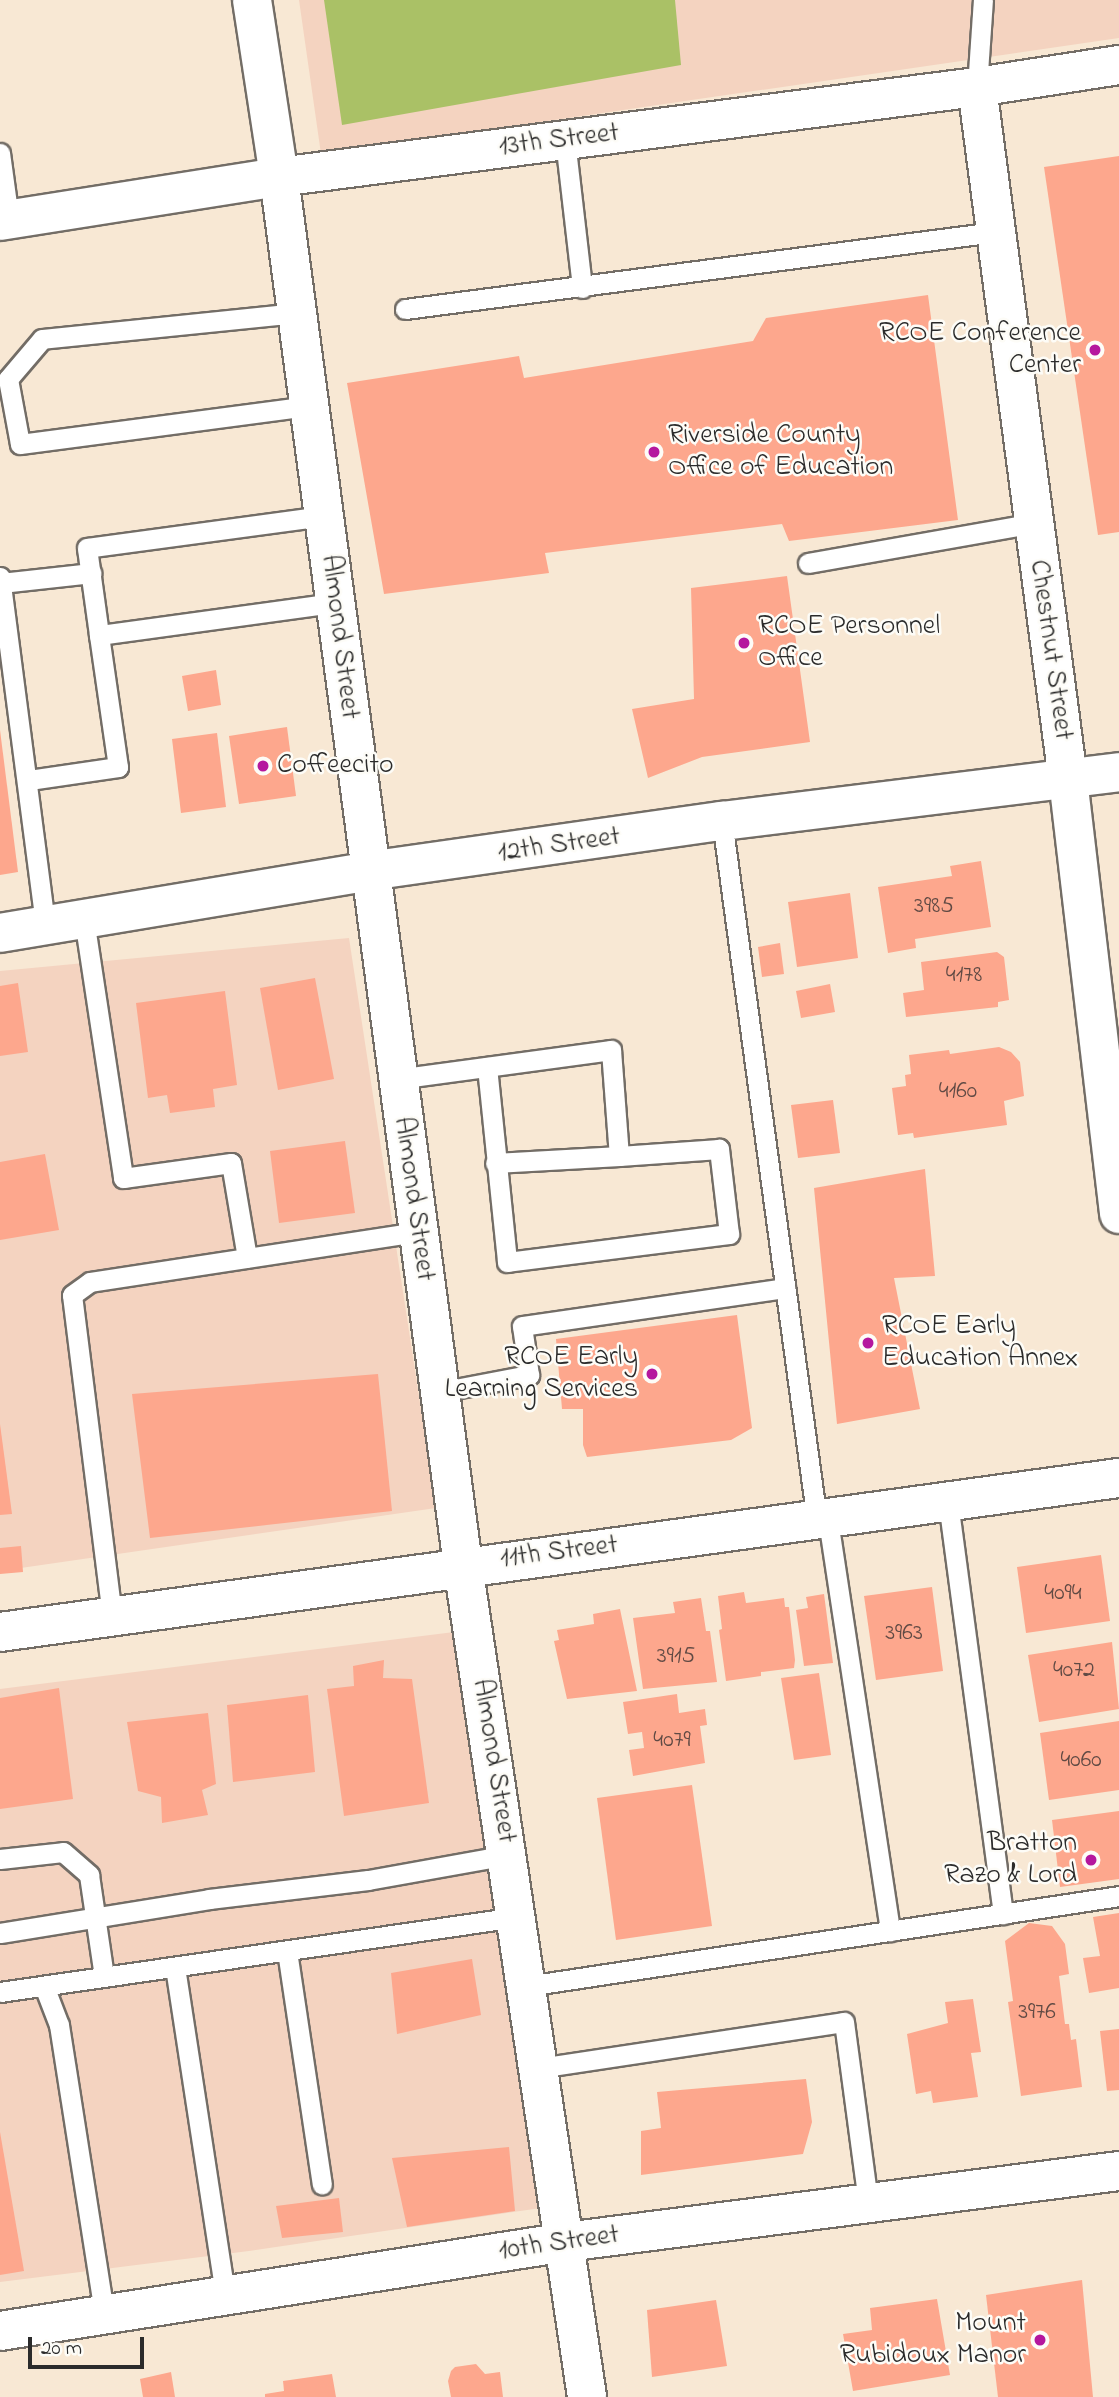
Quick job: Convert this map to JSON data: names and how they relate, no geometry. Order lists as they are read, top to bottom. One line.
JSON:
{"streets":{"street":["13th Street","Almond Street","Chestnut Street","12th Street","11th Street","10th Street"]},"crossings":[["13th Street","Almond Street"],["13th Street","Chestnut Street"],["Almond Street","12th Street"],["Almond Street","11th Street"],["Almond Street","10th Street"],["Chestnut Street","12th Street"]],"places":["RCOE Conference Center","Riverside County Office of Education","RCOE Personnel Office","Coffeecito","RCOE Early Education Annex","RCOE Early Learning Services","Bratton Razo & Lord","Mount Rubidoux Manor"],"house_numbers":["3985","4178","4160","4094","3963","3915","4072","4079","4060","3976"],"scale_bar":"20 m"}
